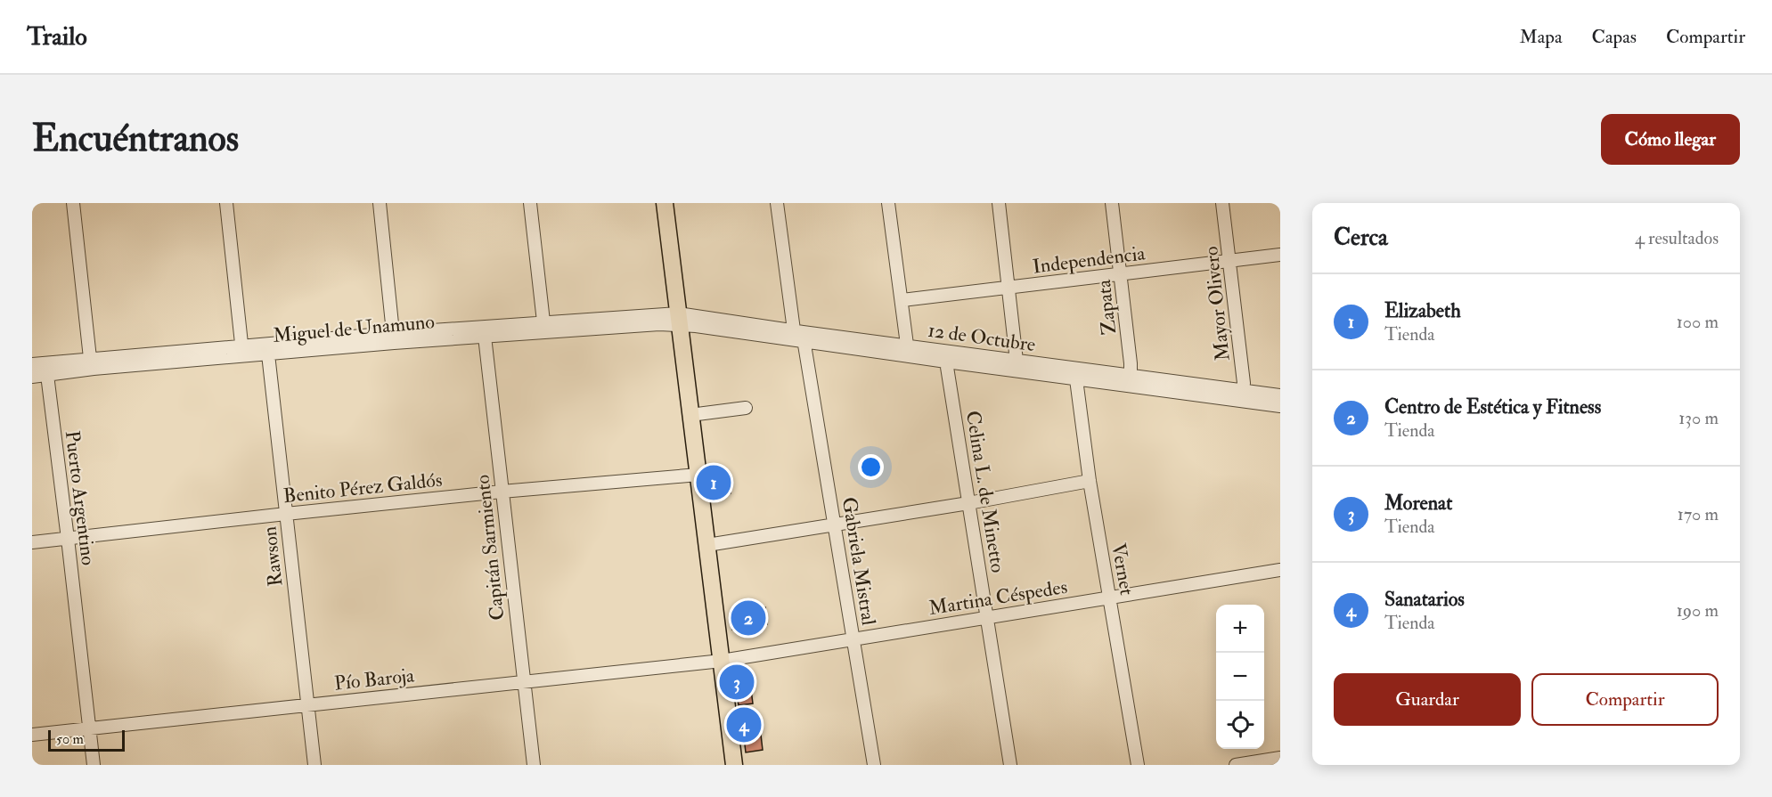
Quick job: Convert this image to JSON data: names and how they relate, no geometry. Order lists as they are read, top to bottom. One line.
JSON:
{"streets":{"street":["Independencia","Mayor Olivero","Zapata","Miguel de Unamuno","12 de Octubre","Benito Pérez Galdós","Celina L. de Minetto","Puerto Argentino","Capitán Sarmiento","Rawson","Gabriela Mistral","Vernet","Martina Céspedes","Pío Baroja"]},"crossings":[["Independencia","Mayor Olivero"],["Independencia","Zapata"],["Mayor Olivero","12 de Octubre"],["Zapata","12 de Octubre"],["Miguel de Unamuno","12 de Octubre"],["Miguel de Unamuno","Puerto Argentino"],["Miguel de Unamuno","Capitán Sarmiento"],["Miguel de Unamuno","Rawson"],["12 de Octubre","Celina L. de Minetto"],["12 de Octubre","Gabriela Mistral"],["12 de Octubre","Vernet"],["Benito Pérez Galdós","Puerto Argentino"],["Benito Pérez Galdós","Capitán Sarmiento"],["Benito Pérez Galdós","Rawson"],["Celina L. de Minetto","Martina Céspedes"],["Puerto Argentino","Pío Baroja"],["Capitán Sarmiento","Pío Baroja"],["Rawson","Pío Baroja"],["Gabriela Mistral","Martina Céspedes"],["Vernet","Martina Céspedes"],["Martina Céspedes","Pío Baroja"]],"scale_bar":"50 m","page":{"header":"Trailo","nav":["Mapa","Capas","Compartir"],"buttons":["Cómo llegar",["Guardar","Compartir"]],"title":"Encuéntranos","heading":["Cerca","4 resultados"],"list":[{"mark":"1","name":"Elizabeth","note":"Tienda","value":"100 m"},{"mark":"2","name":"Centro de Estética y Fitness","note":"Tienda","value":"130 m"},{"mark":"3","name":"Morenat","note":"Tienda","value":"170 m"},{"mark":"4","name":"Sanatarios","note":"Tienda","value":"190 m"}],"pins":["1","2","3","4"],"map_buttons":["+","−"],"scale":"50 m"}}
